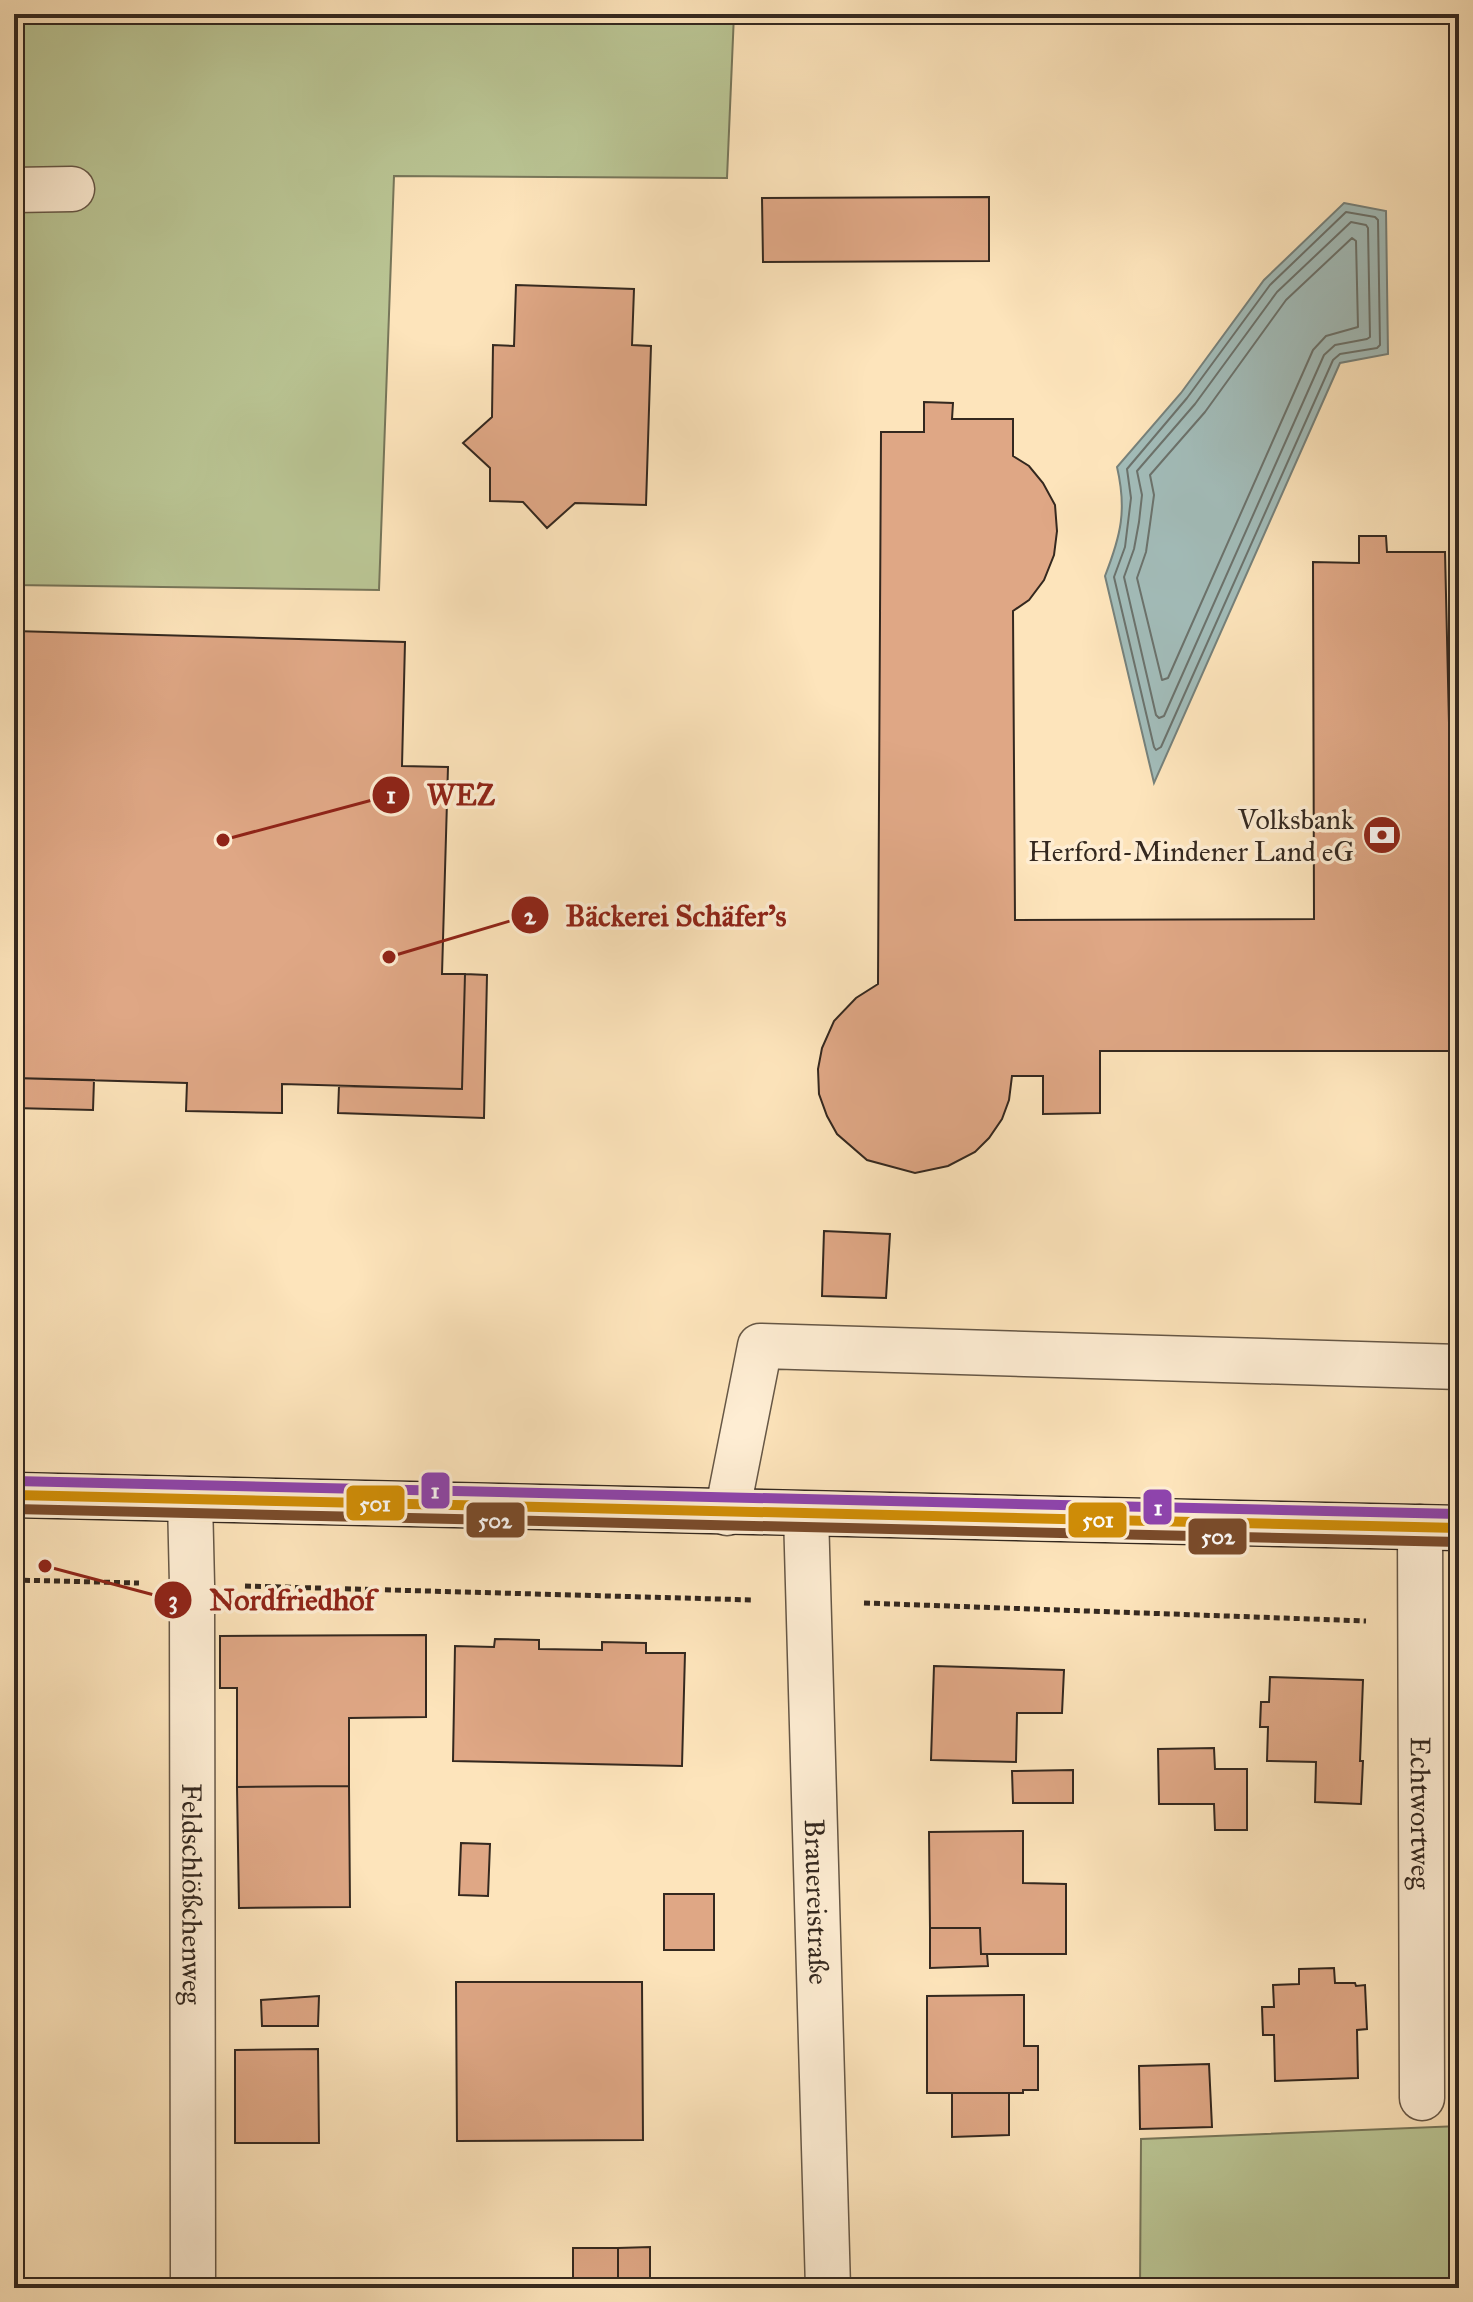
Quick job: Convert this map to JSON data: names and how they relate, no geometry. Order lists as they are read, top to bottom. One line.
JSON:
{"streets":{"street":["Echtwortweg","Feldschlößchenweg","Brauereistraße"]},"places":{"bank":["Volksbank Herford-Mindener Land eG"],"other":["WEZ","Bäckerei Schäfer's","Nordfriedhof"]},"lines":["transit line 1","transit line 501","transit line 502"]}
